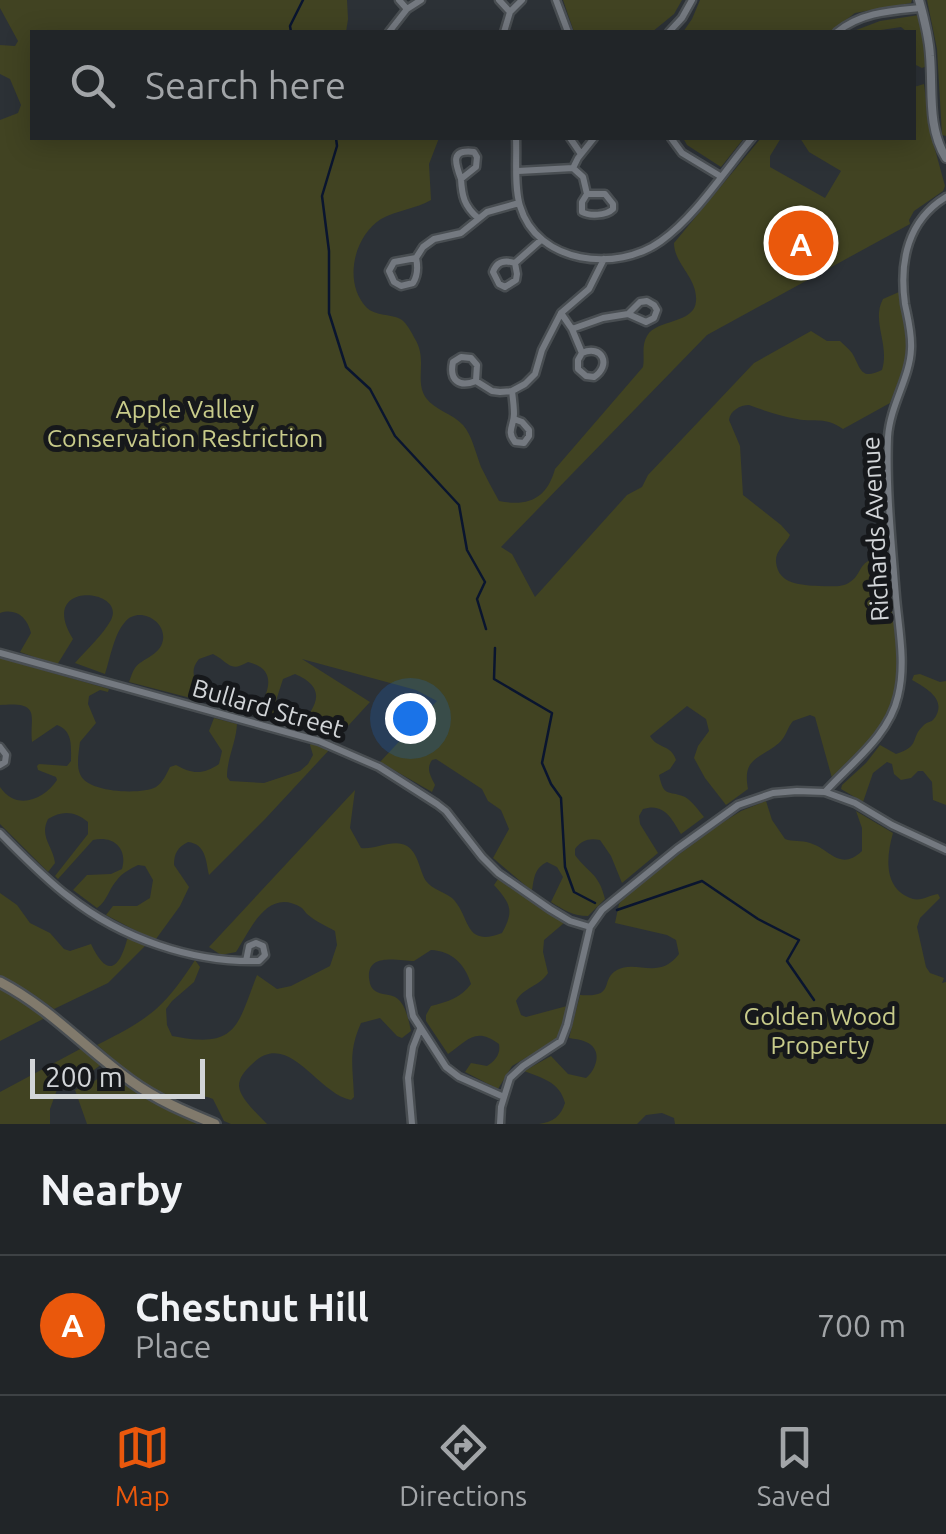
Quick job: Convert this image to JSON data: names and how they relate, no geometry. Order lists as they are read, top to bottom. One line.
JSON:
{"streets":{"street":["Richards Avenue","Bullard Street"]},"parks":["Apple Valley Conservation Restriction","Golden Wood Property"],"scale_bar":"200 m","page":{"search":"Search here","pins":"A","scale":"200 m","heading":"Nearby","list":[{"mark":"A","name":"Chestnut Hill","note":"Place","value":"700 m"}],"nav":["Map","Directions","Saved"]}}
